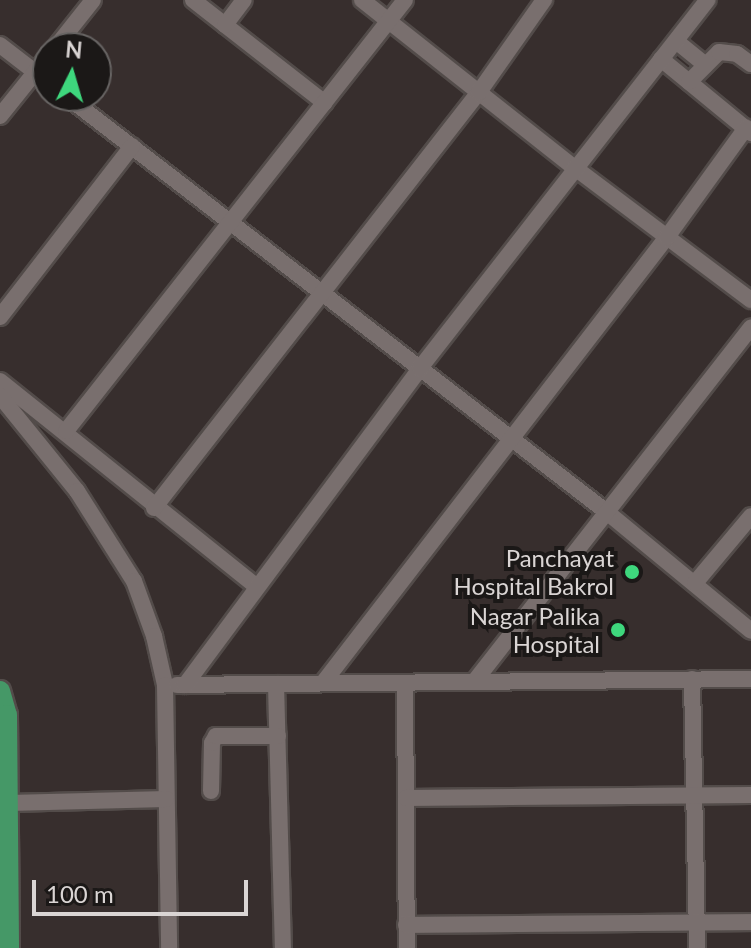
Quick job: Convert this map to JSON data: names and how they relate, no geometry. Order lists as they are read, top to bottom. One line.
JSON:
{"places":["Panchayat Hospital Bakrol","Nagar Palika Hospital"],"scale_bar":"100 m","north":"top"}
